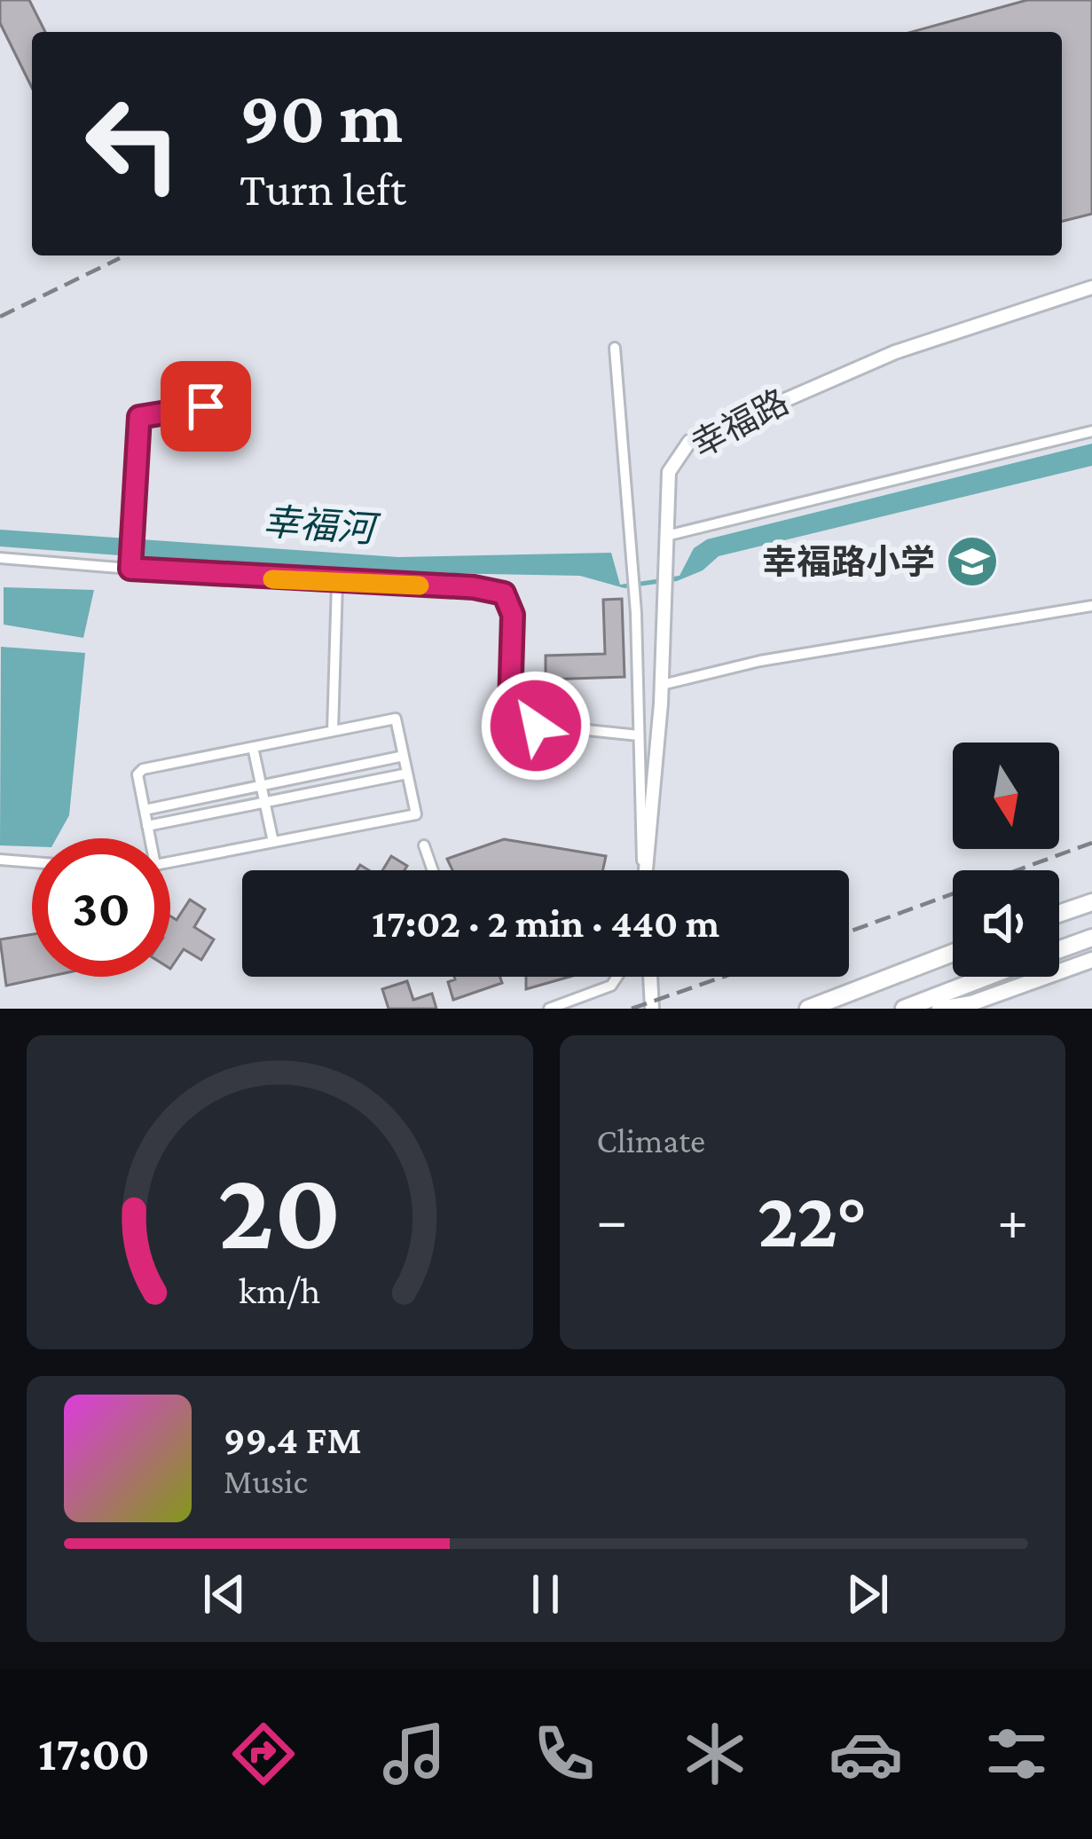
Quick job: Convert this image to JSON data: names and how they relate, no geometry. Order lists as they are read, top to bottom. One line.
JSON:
{"streets":{"street":["幸福路"]},"water":["幸福河"],"places":{"school or university":["幸福路小学"]},"north":"bottom","page":{"turn":["90 m","Turn left"],"limit":"30","trip":"17:02 · 2 min · 440 m","tile":"Climate","heat":["−","22°","+"],"song":["99.4 FM","Music"],"tabs":"17:00","gauge":["20","km/h"]}}
